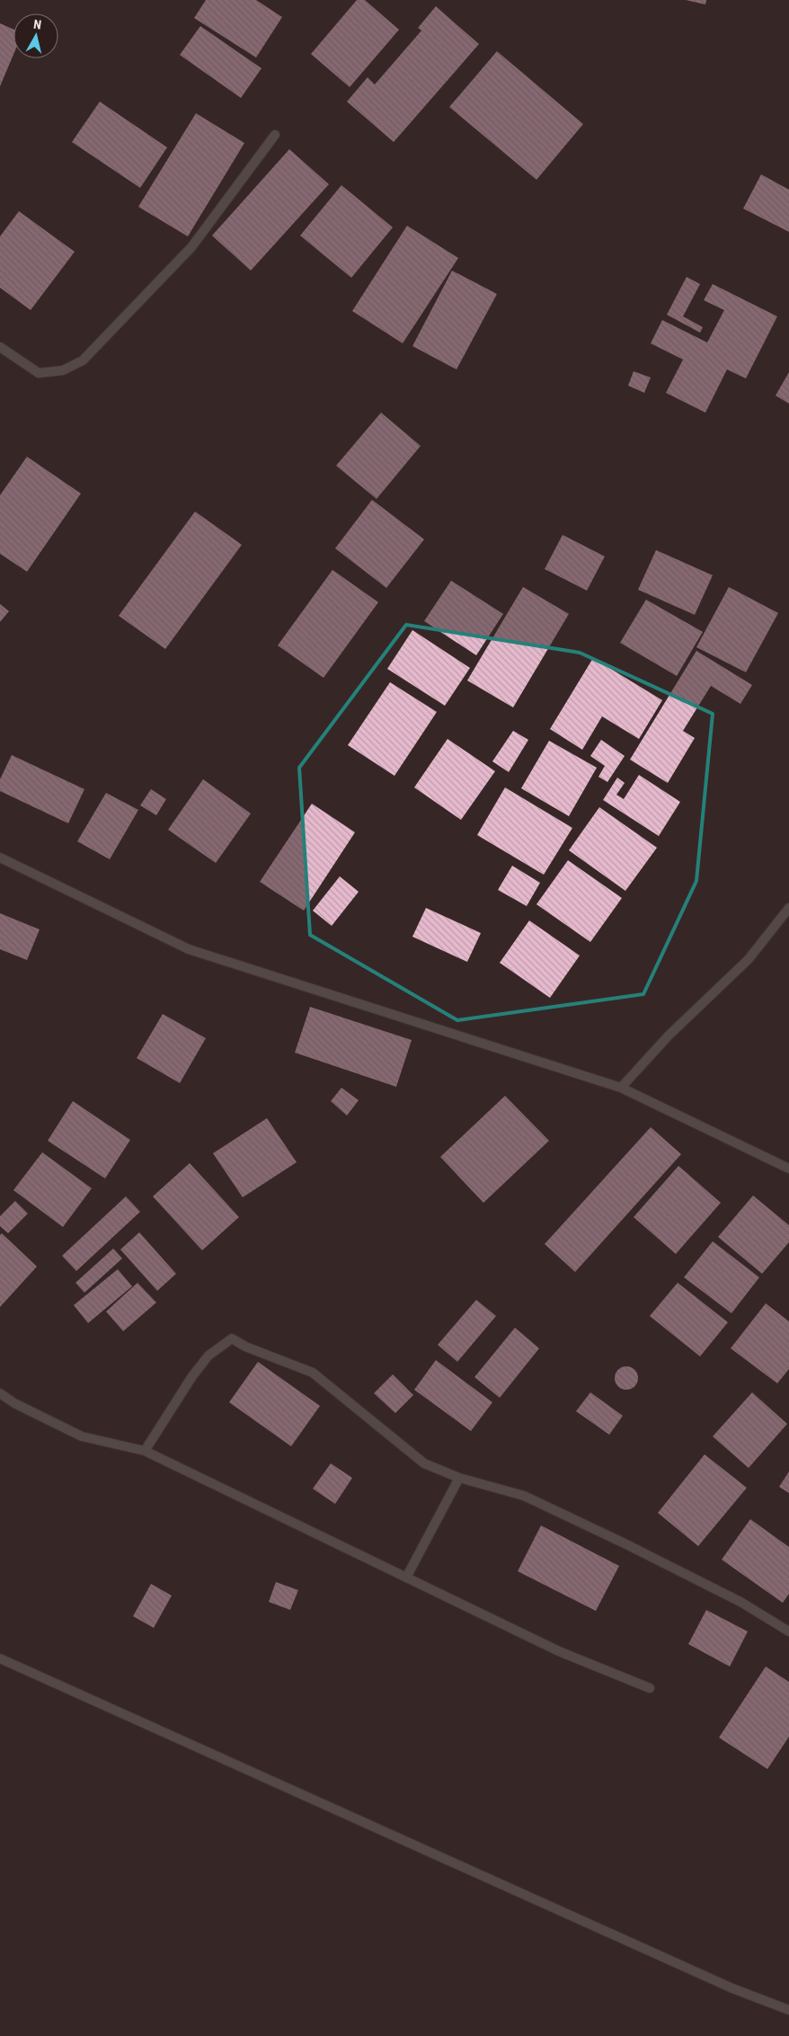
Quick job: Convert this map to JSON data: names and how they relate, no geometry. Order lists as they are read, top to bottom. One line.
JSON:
{"north":"top"}
